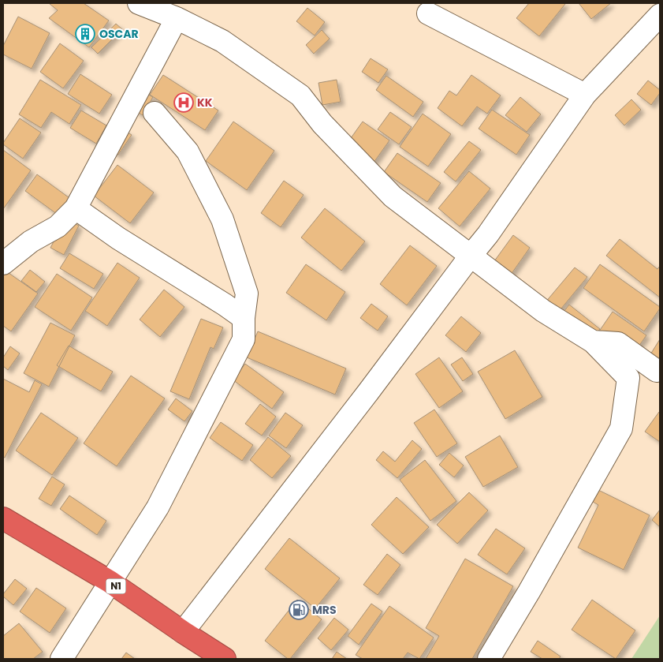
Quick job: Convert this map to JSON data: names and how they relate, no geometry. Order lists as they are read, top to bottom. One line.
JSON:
{"streets":{"highway":["N1"]},"places":{"building":["OSCAR"],"hospital":["KK"],"fuel station":["MRS"]}}
